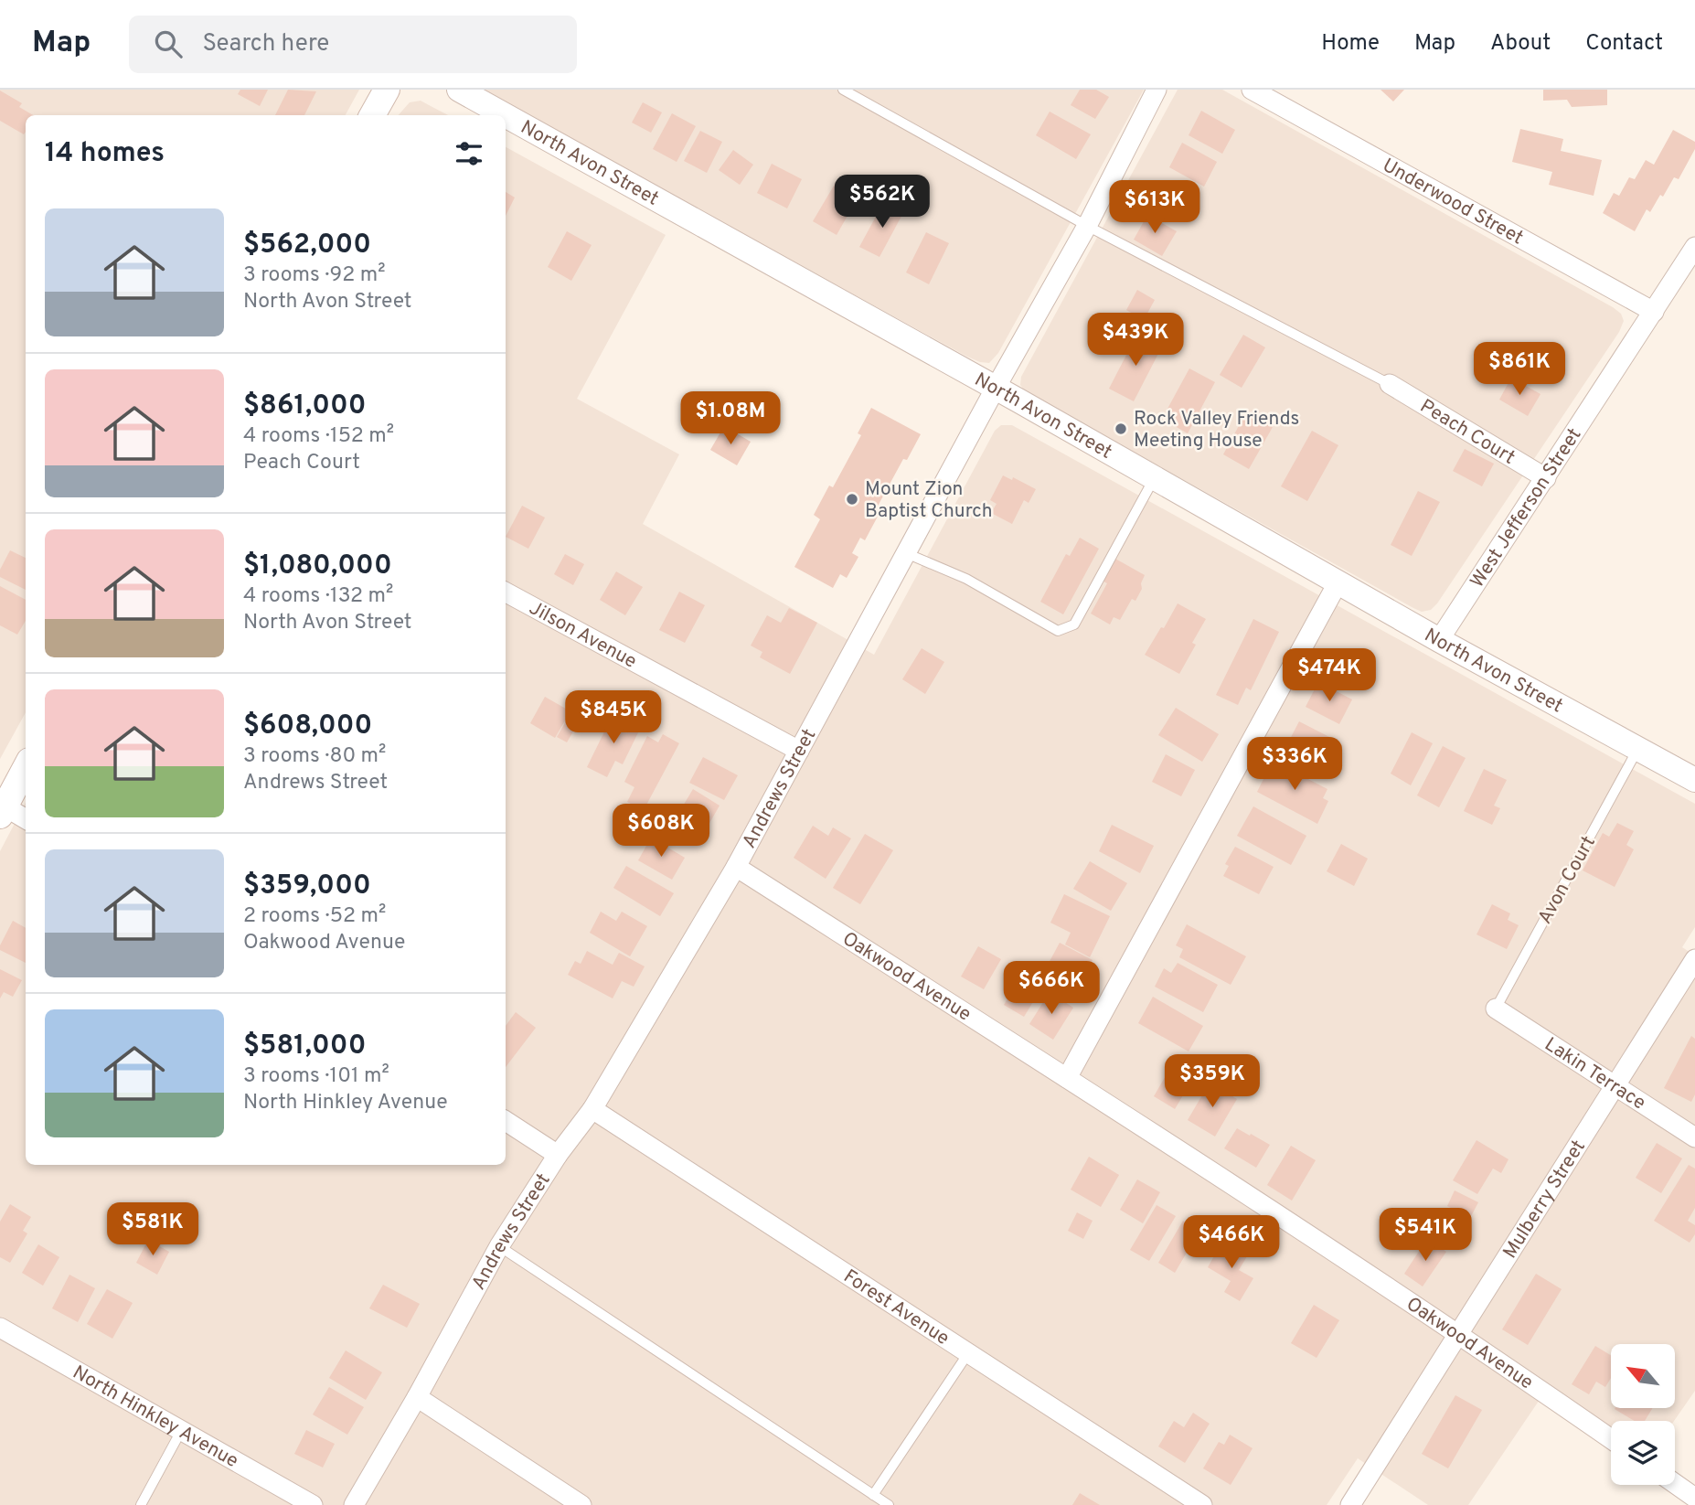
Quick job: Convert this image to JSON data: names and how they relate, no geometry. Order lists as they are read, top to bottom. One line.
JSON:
{"streets":{"street":["North Avon Street","Underwood Street","Peach Court","West Jefferson Street","Jilson Avenue","Andrews Street","Oakwood Avenue","Lakin Terrace","Mulberry Street","Forest Avenue","North Hinkley Avenue"],"lane":["Avon Court"]},"crossings":[["North Avon Street","West Jefferson Street"],["North Avon Street","Andrews Street"],["North Avon Street","Avon Court"],["Underwood Street","West Jefferson Street"],["Peach Court","West Jefferson Street"],["Jilson Avenue","Andrews Street"],["Andrews Street","Oakwood Avenue"],["Andrews Street","Forest Avenue"],["Avon Court","Lakin Terrace"],["Oakwood Avenue","Mulberry Street"],["Lakin Terrace","Mulberry Street"]],"places":["Rock Valley Friends Meeting House","Mount Zion Baptist Church"],"north":"top left","page":{"header":"Map","search":"Search here","nav":["Home","Map","About","Contact"],"heading":"14 homes","price":["$562K","$613K","$439K","$861K","$1.08M","$474K","$845K","$336K","$608K","$666K","$359K","$581K","$541K","$466K"],"list":[{"name":"$562,000","note":"3 rooms · 92 m² · North Avon Street"},{"name":"$861,000","note":"4 rooms · 152 m² · Peach Court"},{"name":"$1,080,000","note":"4 rooms · 132 m² · North Avon Street"},{"name":"$608,000","note":"3 rooms · 80 m² · Andrews Street"},{"name":"$359,000","note":"2 rooms · 52 m² · Oakwood Avenue"},{"name":"$581,000","note":"3 rooms · 101 m² · North Hinkley Avenue"}]}}
